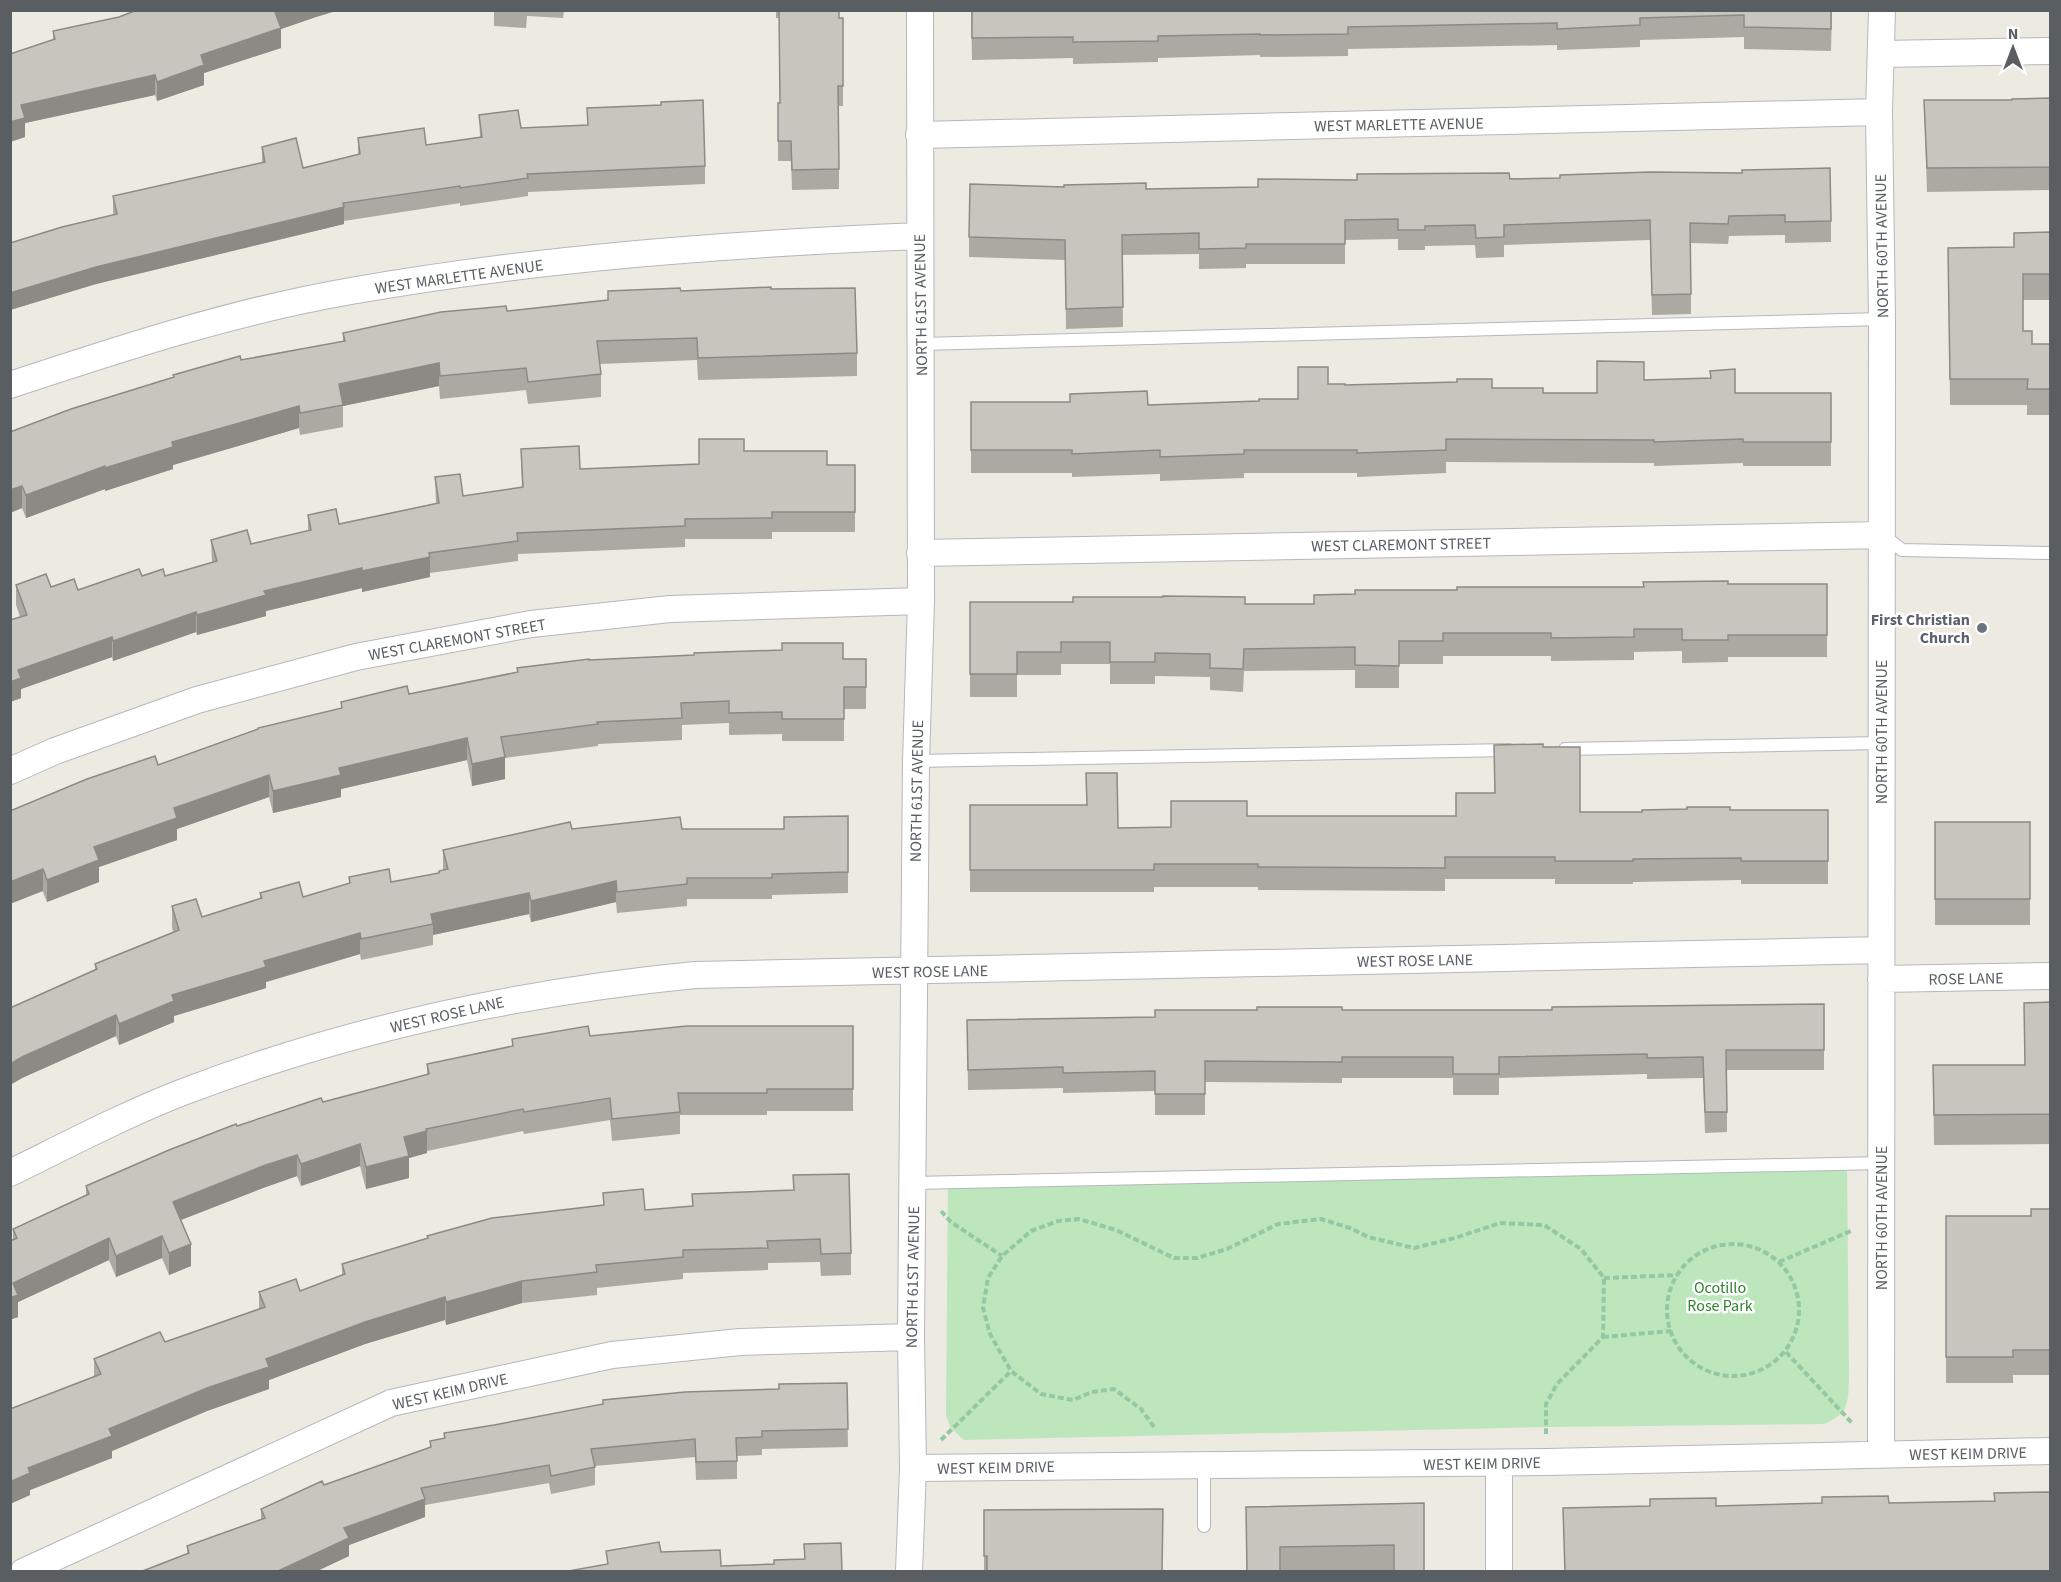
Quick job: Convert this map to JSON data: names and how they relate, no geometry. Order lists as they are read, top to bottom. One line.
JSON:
{"streets":{"street":["WEST MARLETTE AVENUE","NORTH 60TH AVENUE","NORTH 61ST AVENUE","WEST CLAREMONT STREET","WEST ROSE LANE","ROSE LANE","WEST KEIM DRIVE"]},"crossings":[["WEST MARLETTE AVENUE","NORTH 60TH AVENUE"],["WEST MARLETTE AVENUE","NORTH 61ST AVENUE"],["NORTH 60TH AVENUE","WEST CLAREMONT STREET"],["NORTH 60TH AVENUE","WEST ROSE LANE"],["NORTH 60TH AVENUE","ROSE LANE"],["NORTH 60TH AVENUE","WEST KEIM DRIVE"],["NORTH 61ST AVENUE","WEST CLAREMONT STREET"],["NORTH 61ST AVENUE","WEST ROSE LANE"],["NORTH 61ST AVENUE","WEST KEIM DRIVE"]],"parks":["Ocotillo Rose Park"],"places":["First Christian Church"],"north":"top"}
